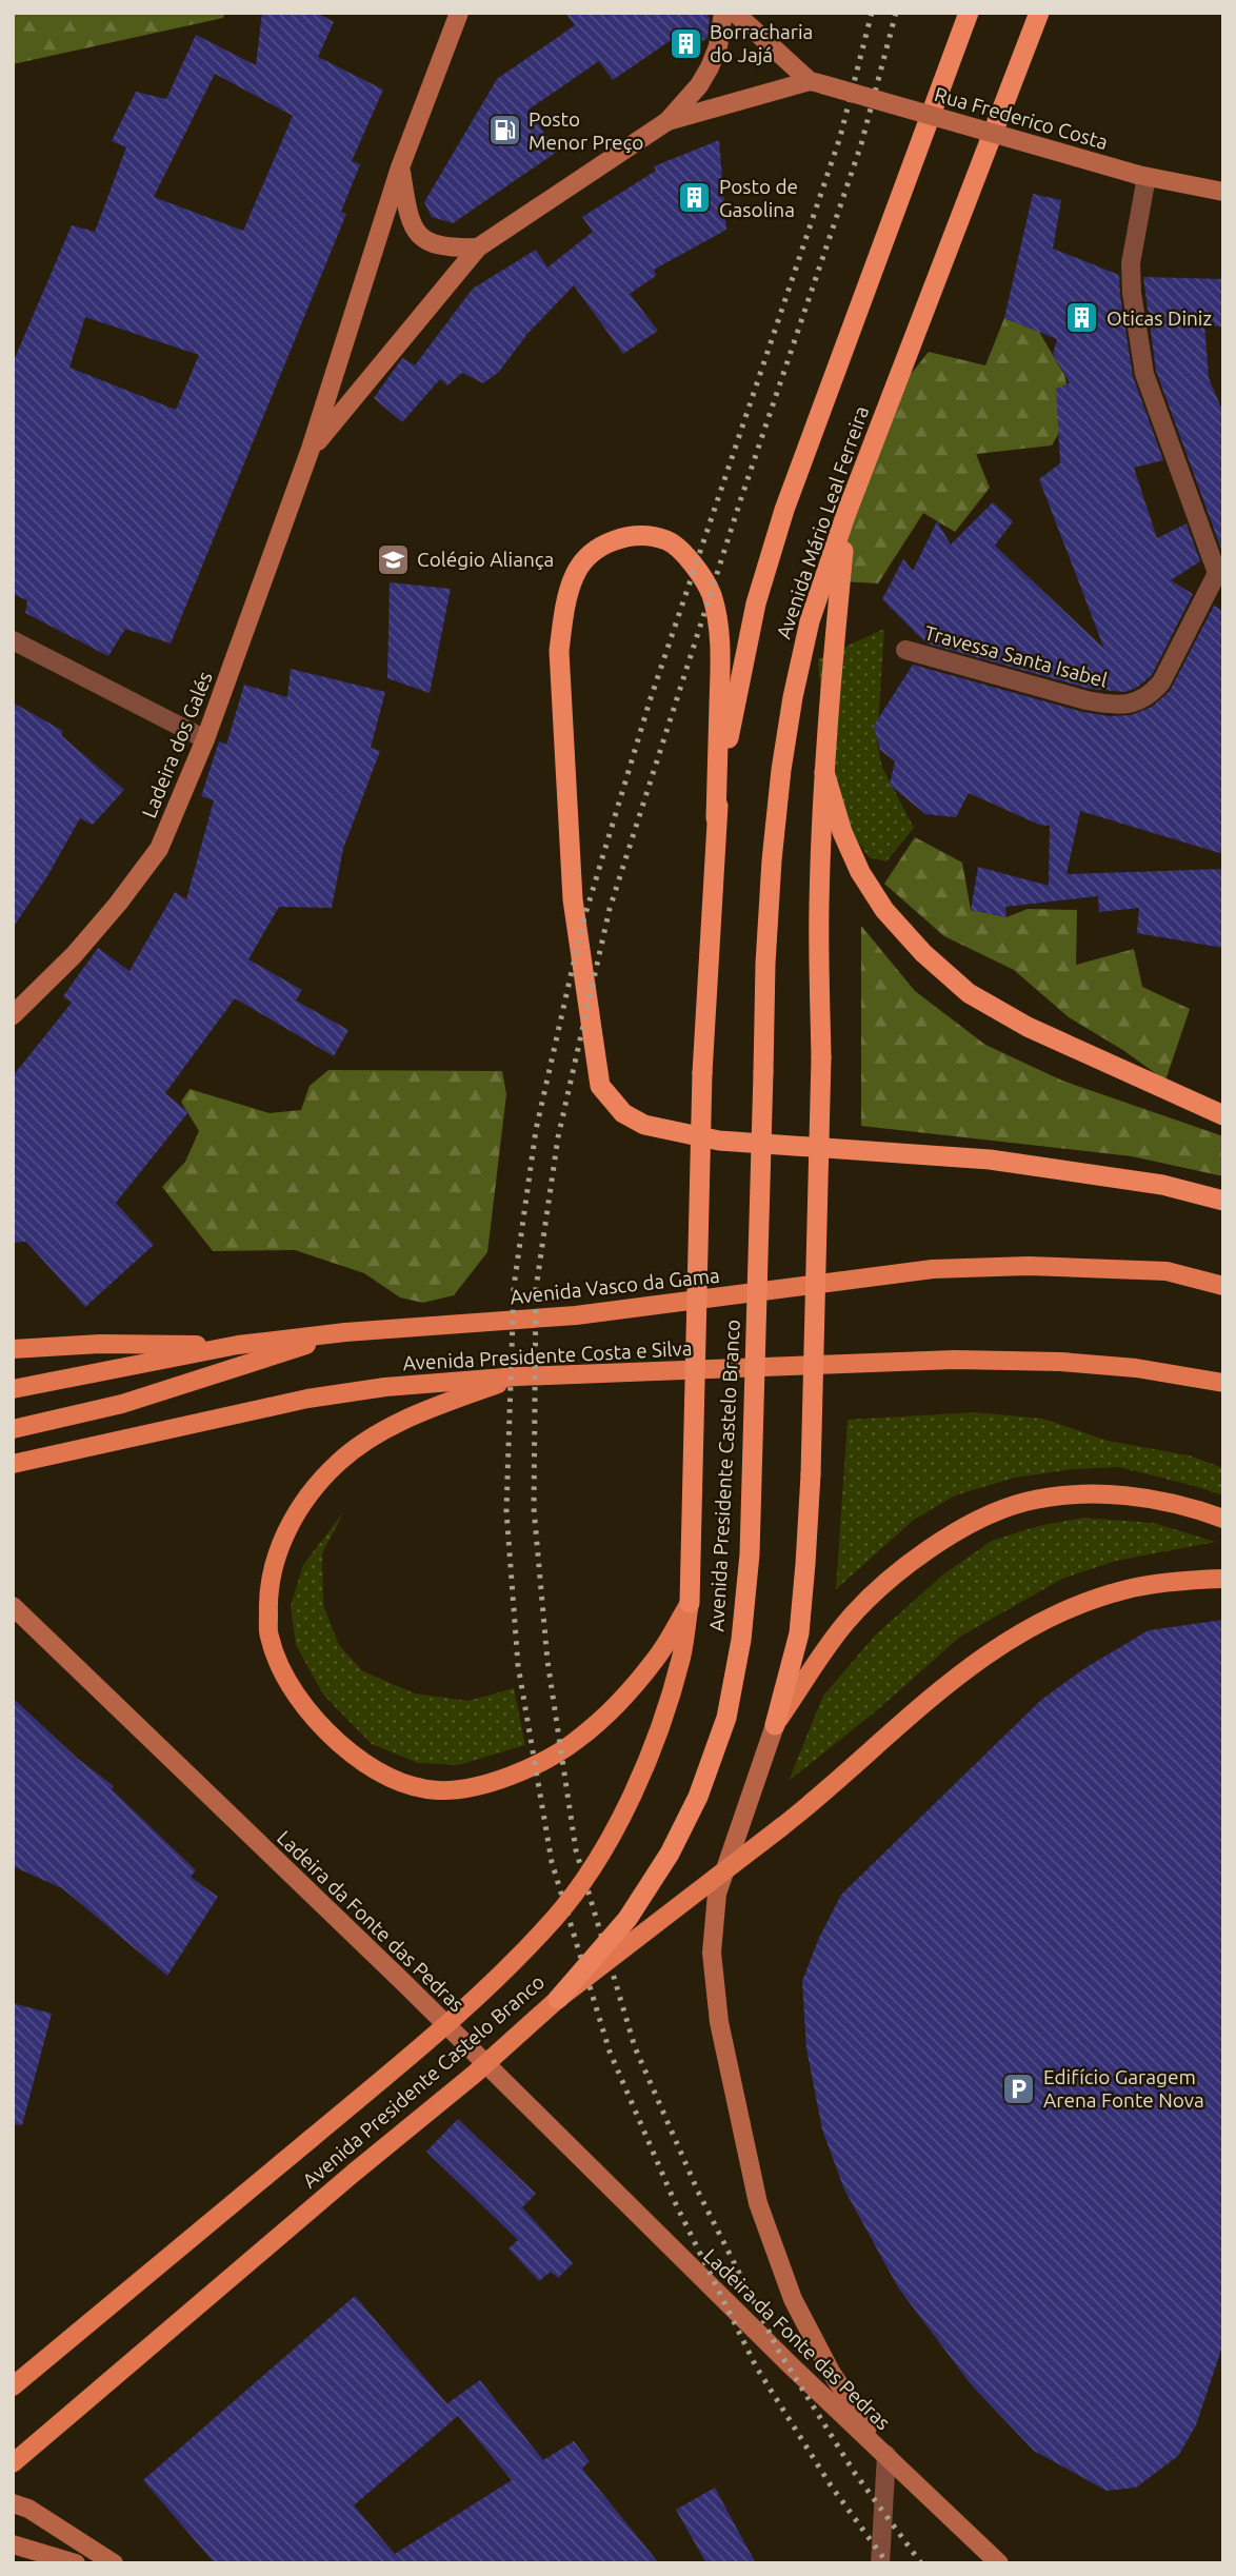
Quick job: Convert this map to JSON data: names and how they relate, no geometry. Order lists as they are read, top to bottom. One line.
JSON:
{"streets":{"highway":["Avenida Mário Leal Ferreira","Avenida Presidente Castelo Branco"],"main road":["Rua Frederico Costa","Ladeira dos Galés","Avenida Vasco da Gama","Avenida Presidente Costa e Silva","Ladeira da Fonte das Pedras"],"street":["Travessa Santa Isabel"]},"crossings":[["Avenida Mário Leal Ferreira","Avenida Presidente Castelo Branco"]],"places":{"building":["Borracharia do Jajá","Posto de Gasolina","Oticas Diniz"],"fuel station":["Posto Menor Preço"],"school or university":["Colégio Aliança"],"parking":["Edifício Garagem Arena Fonte Nova"]}}
